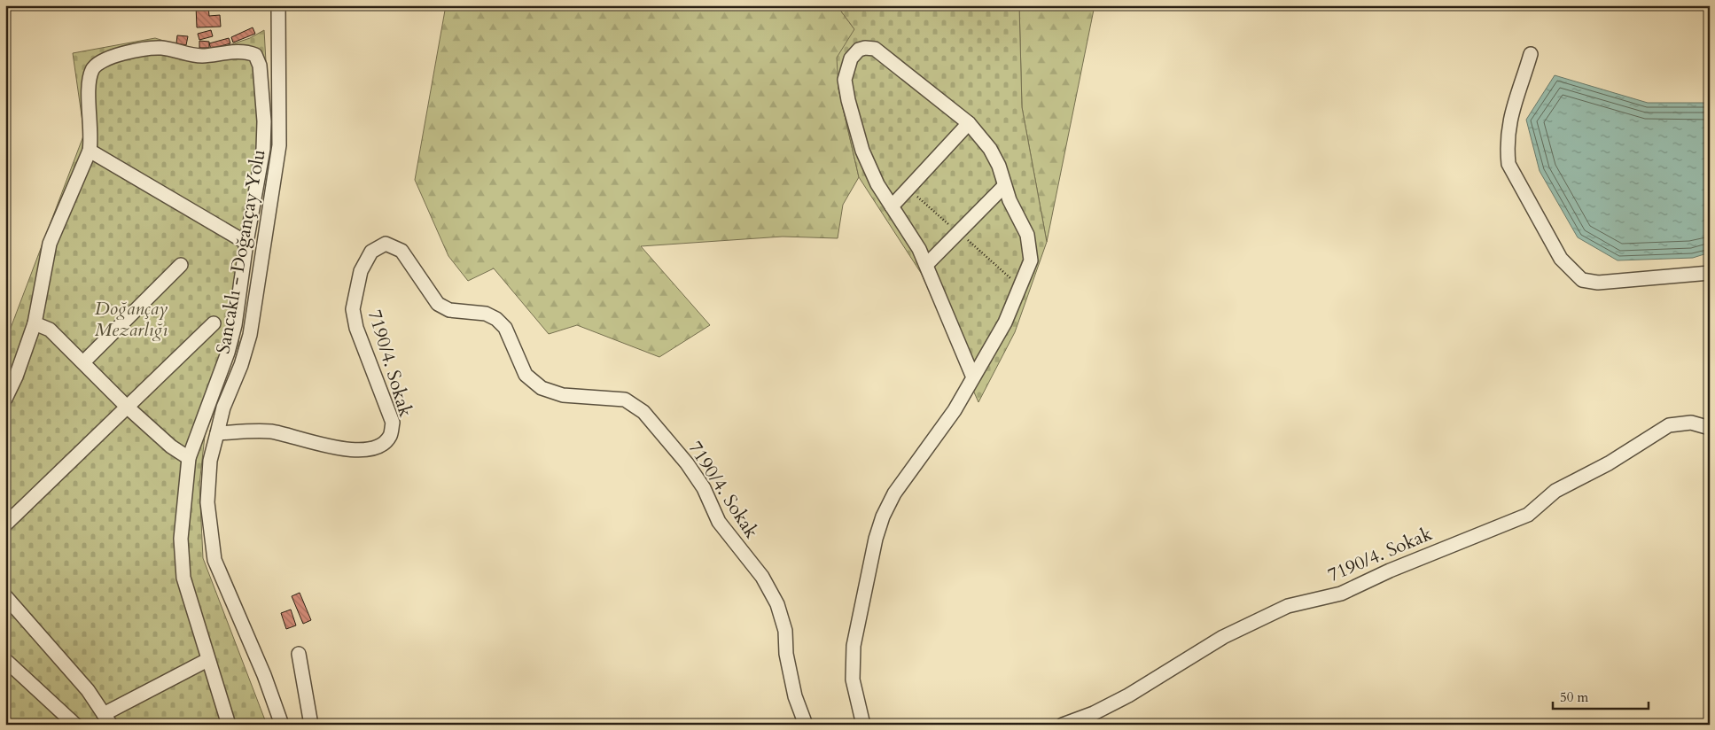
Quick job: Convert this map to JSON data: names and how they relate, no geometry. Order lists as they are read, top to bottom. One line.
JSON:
{"streets":{"street":["Sancaklı - Doğançay Yolu","7190/4. Sokak"]},"crossings":[["Sancaklı - Doğançay Yolu","7190/4. Sokak"]],"parks":["Doğançay Mezarlığı"],"scale_bar":"50 m"}
